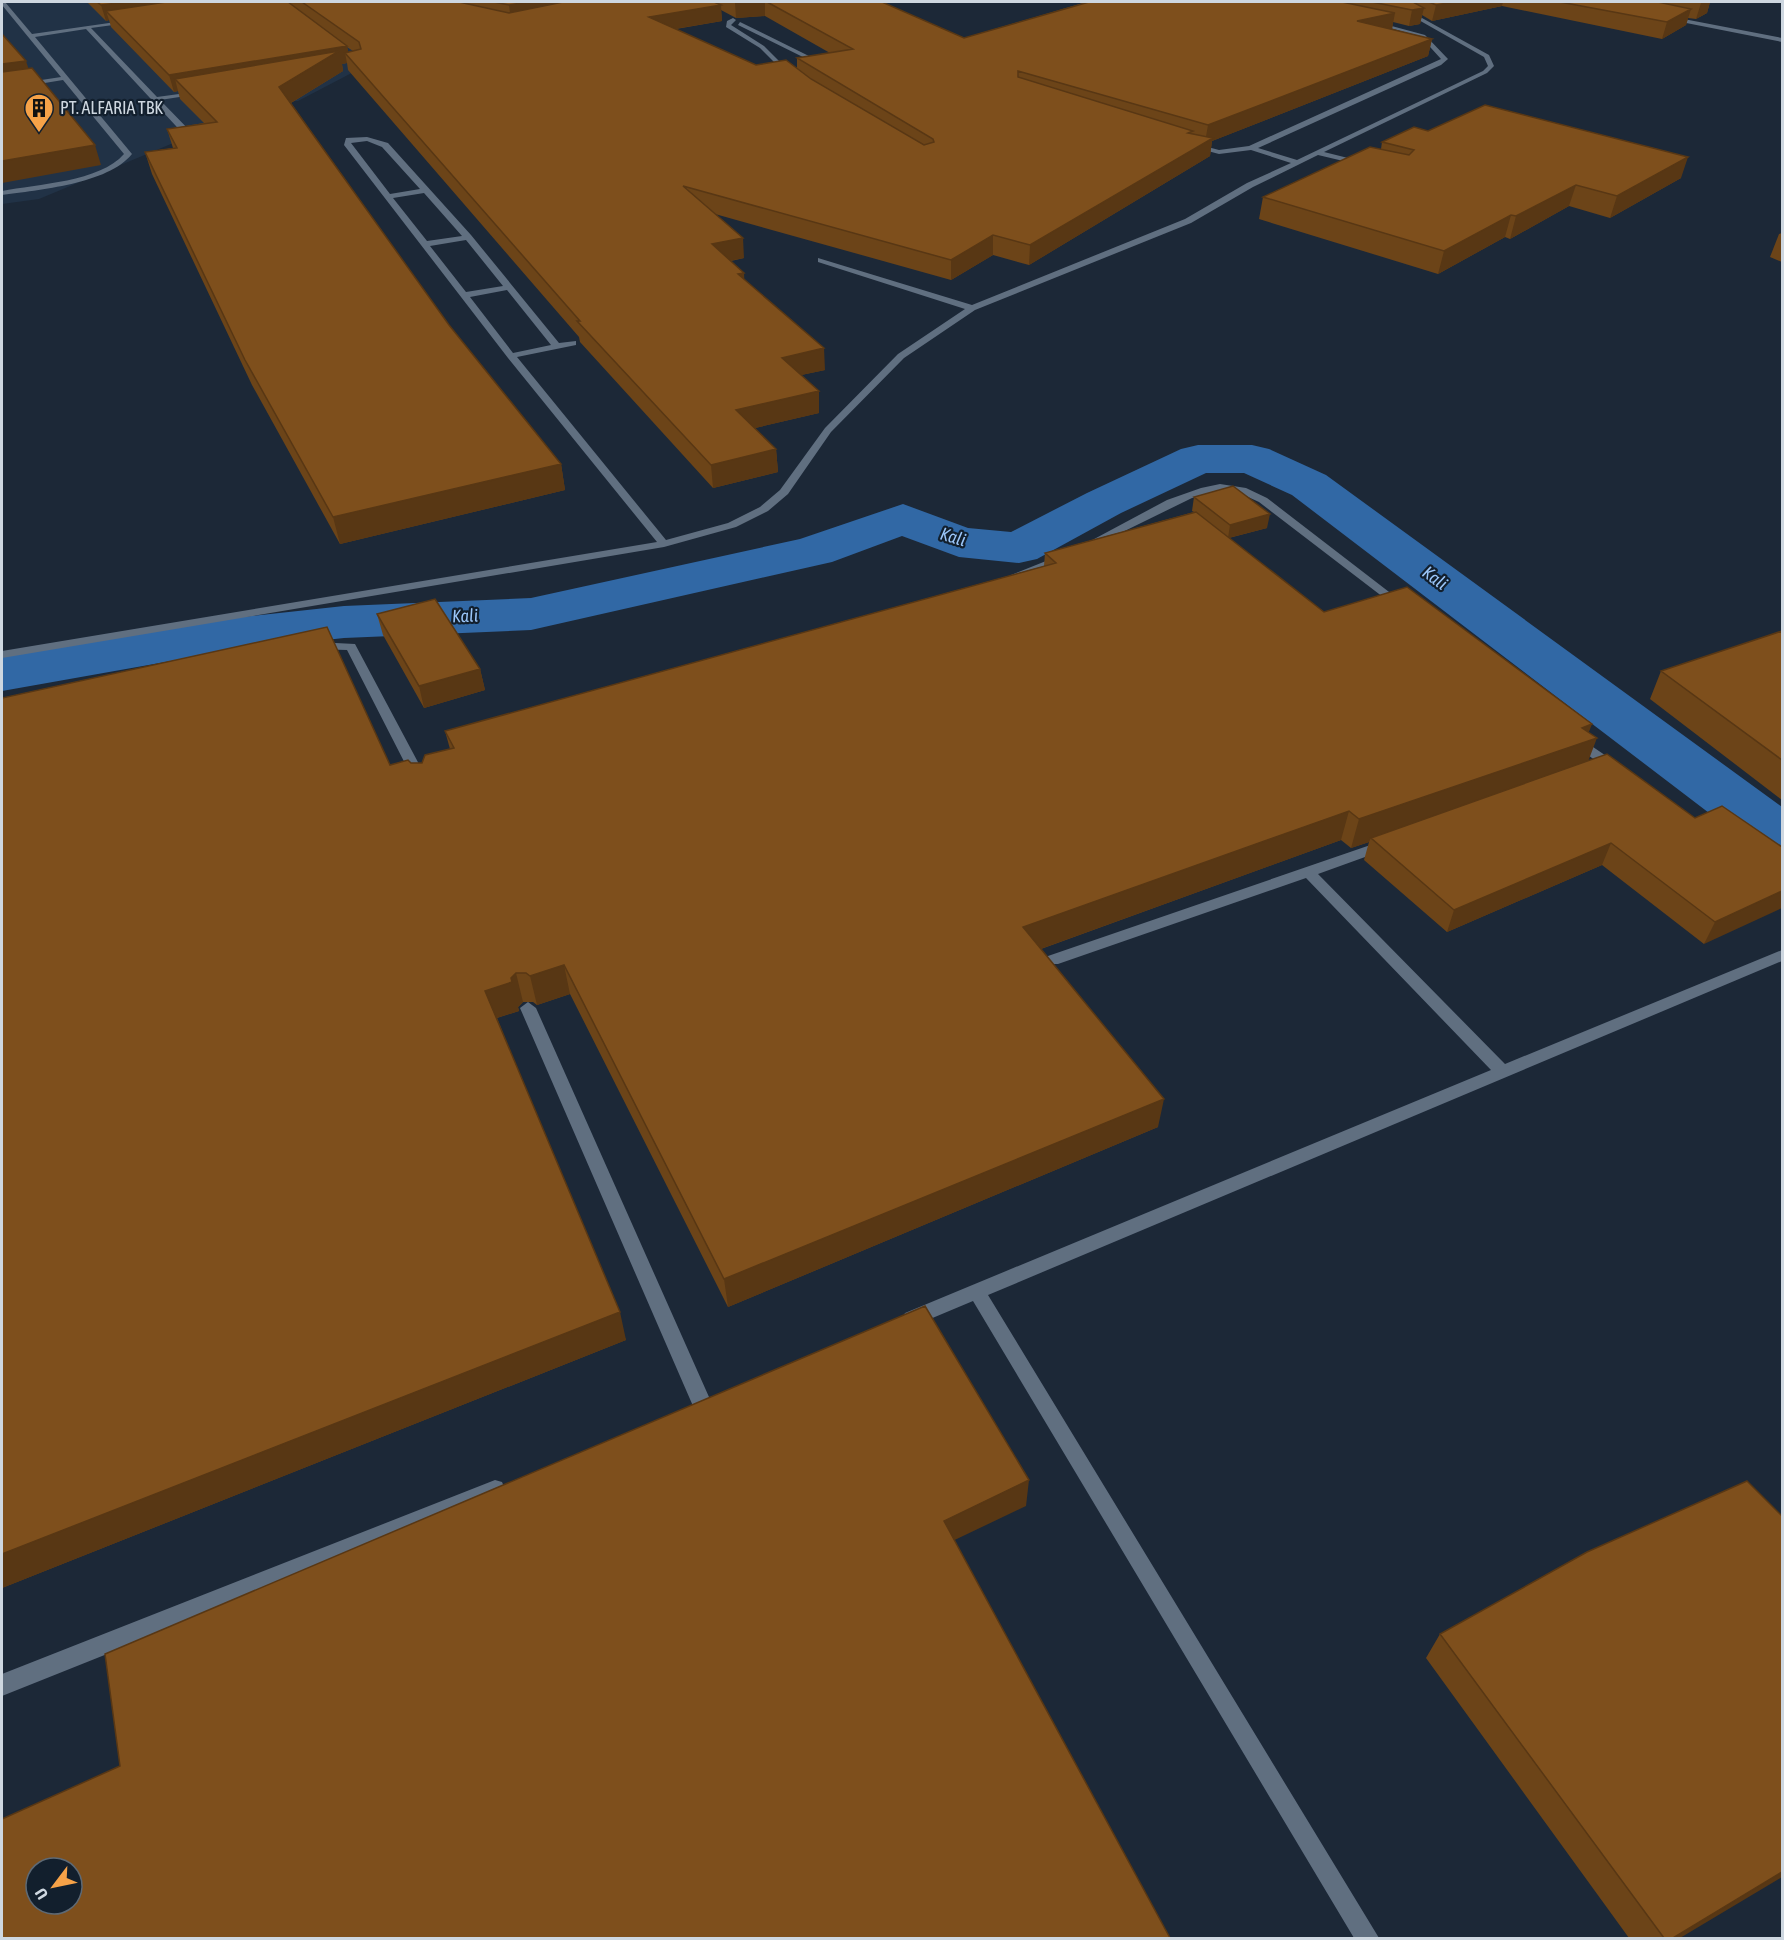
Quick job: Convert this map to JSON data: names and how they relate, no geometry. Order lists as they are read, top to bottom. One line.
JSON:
{"water":["Kali"],"places":{"building":["PT. ALFARIA TBK"]},"north":"bottom left"}
